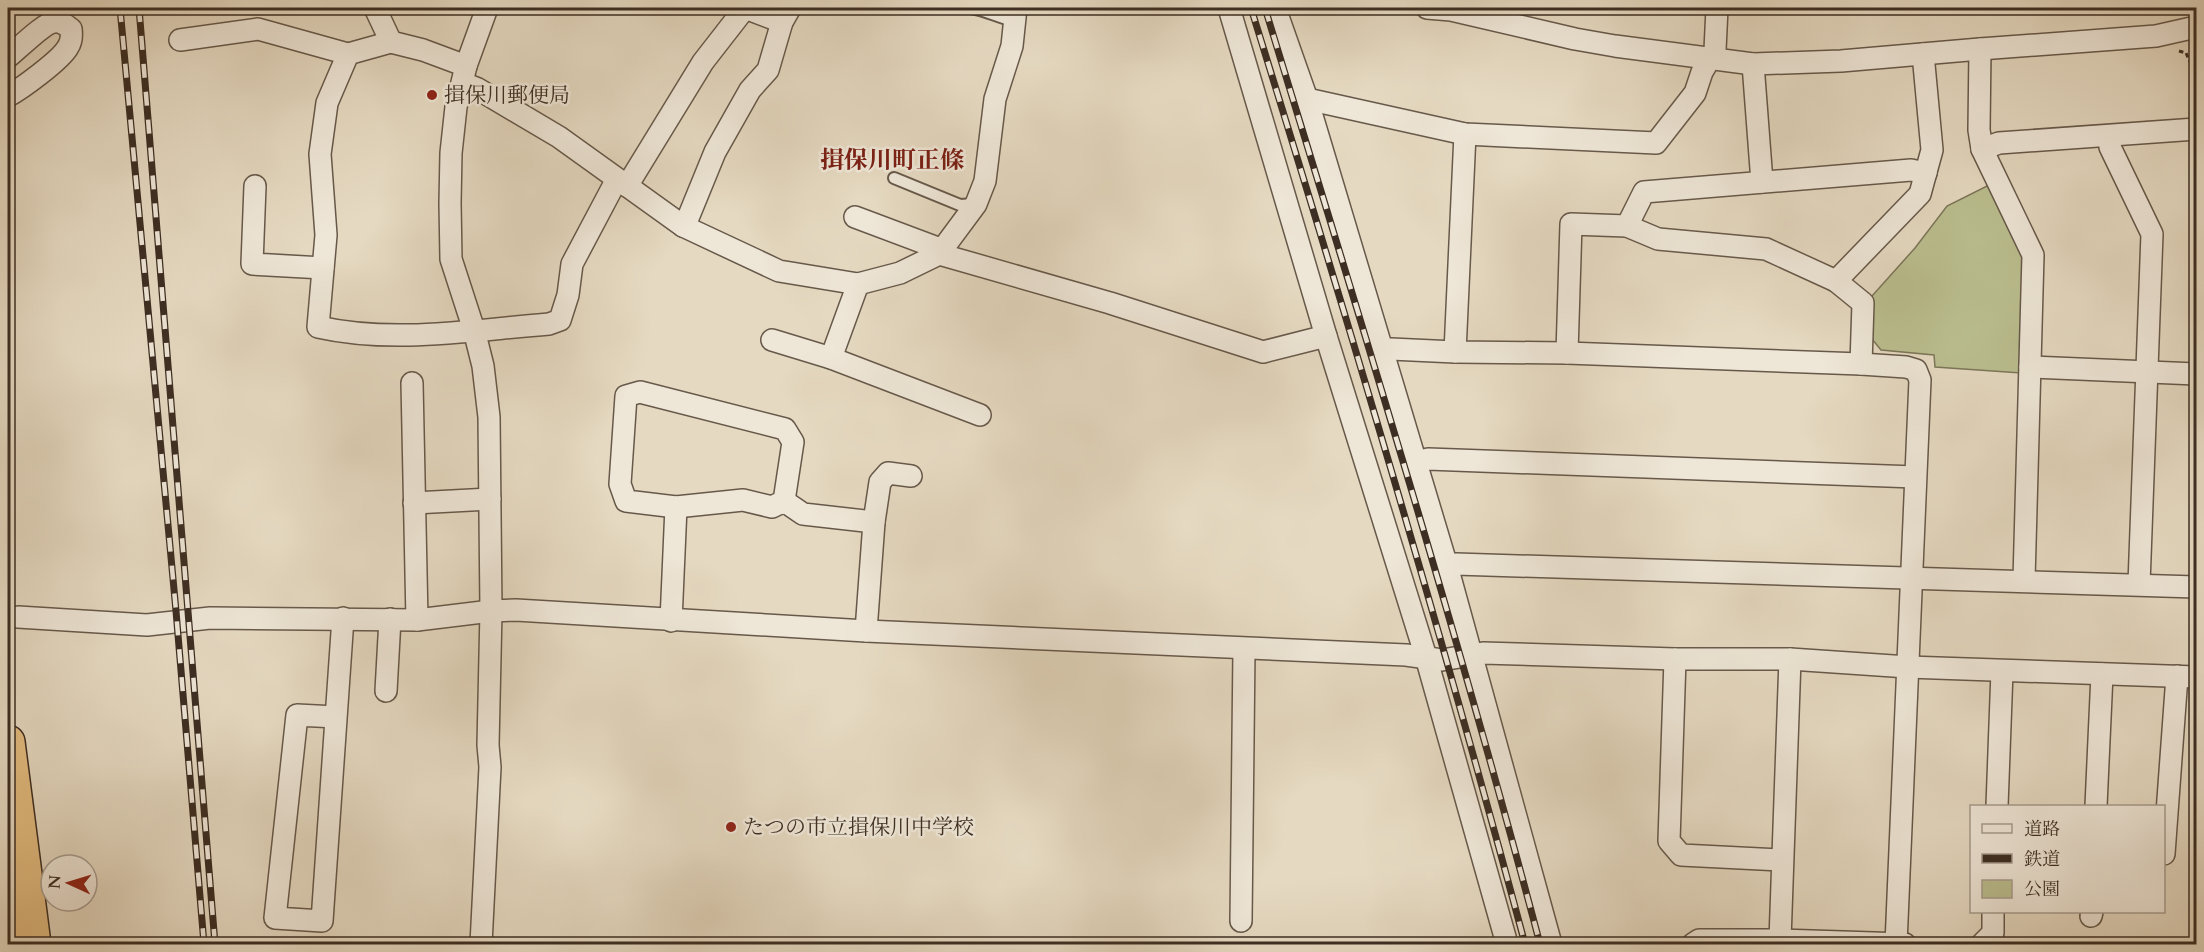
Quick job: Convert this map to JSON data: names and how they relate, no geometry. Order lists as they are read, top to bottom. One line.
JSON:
{"districts":["揖保川町正條"],"places":["揖保川郵便局","たつの市立揖保川中学校"],"legend":["道路","鉄道","公園"],"north":"left"}
